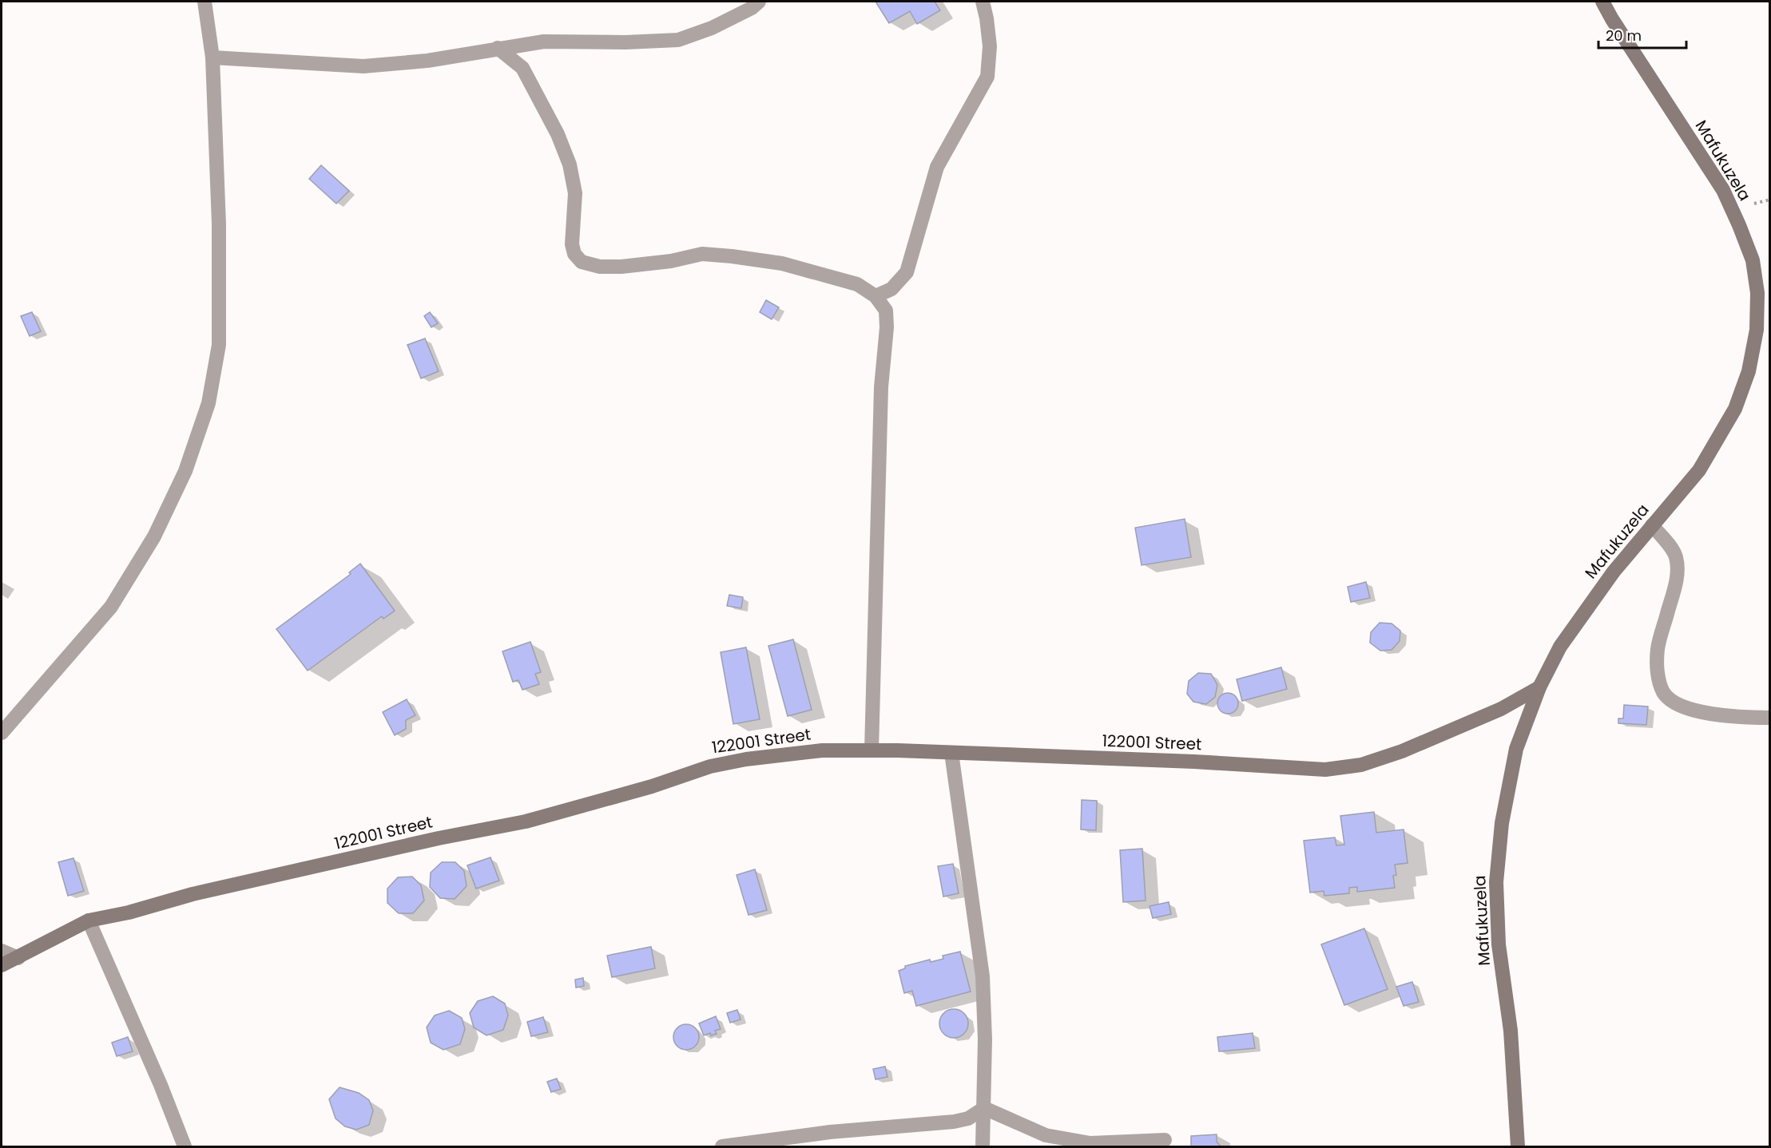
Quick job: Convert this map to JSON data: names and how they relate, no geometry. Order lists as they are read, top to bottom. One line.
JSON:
{"streets":{"street":["Mafukuzela","122001 Street"]},"crossings":[["Mafukuzela","122001 Street"]],"scale_bar":"20 m"}
